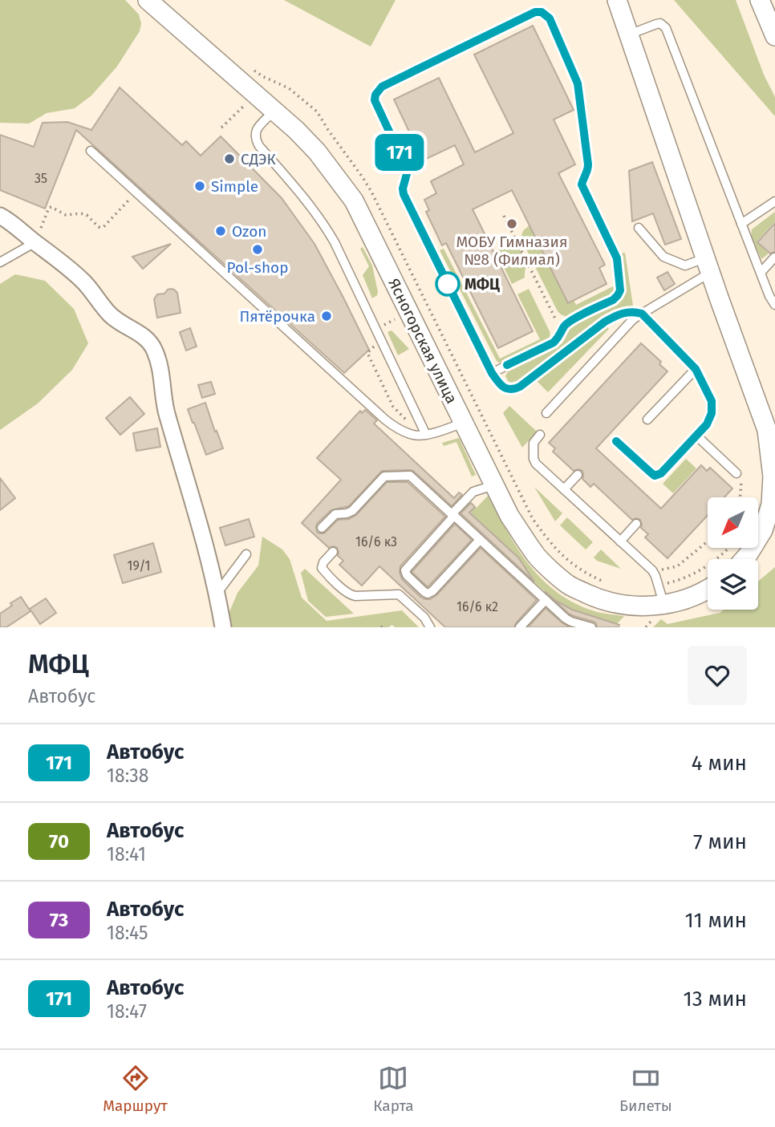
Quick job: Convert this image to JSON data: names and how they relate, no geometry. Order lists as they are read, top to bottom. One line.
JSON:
{"streets":{"street":["Ясногорская улица"]},"places":["СДЭК","Simple","МОБУ Гимназия №8 (Филиал)","Ozon","Pol-shop","МФЦ","Пятёрочка"],"lines":["bus line 171"],"house_numbers":["35","16/6 к3","19/1","16/6 к2"],"north":"bottom left","page":{"on_map":"171","heading":["МФЦ","Автобус"],"list":[{"mark":"171","name":"Автобус","note":"18:38","value":"4 мин"},{"mark":"70","name":"Автобус","note":"18:41","value":"7 мин"},{"mark":"73","name":"Автобус","note":"18:45","value":"11 мин"},{"mark":"171","name":"Автобус","note":"18:47","value":"13 мин"}],"tabs":["Маршрут","Карта","Билеты"]}}
